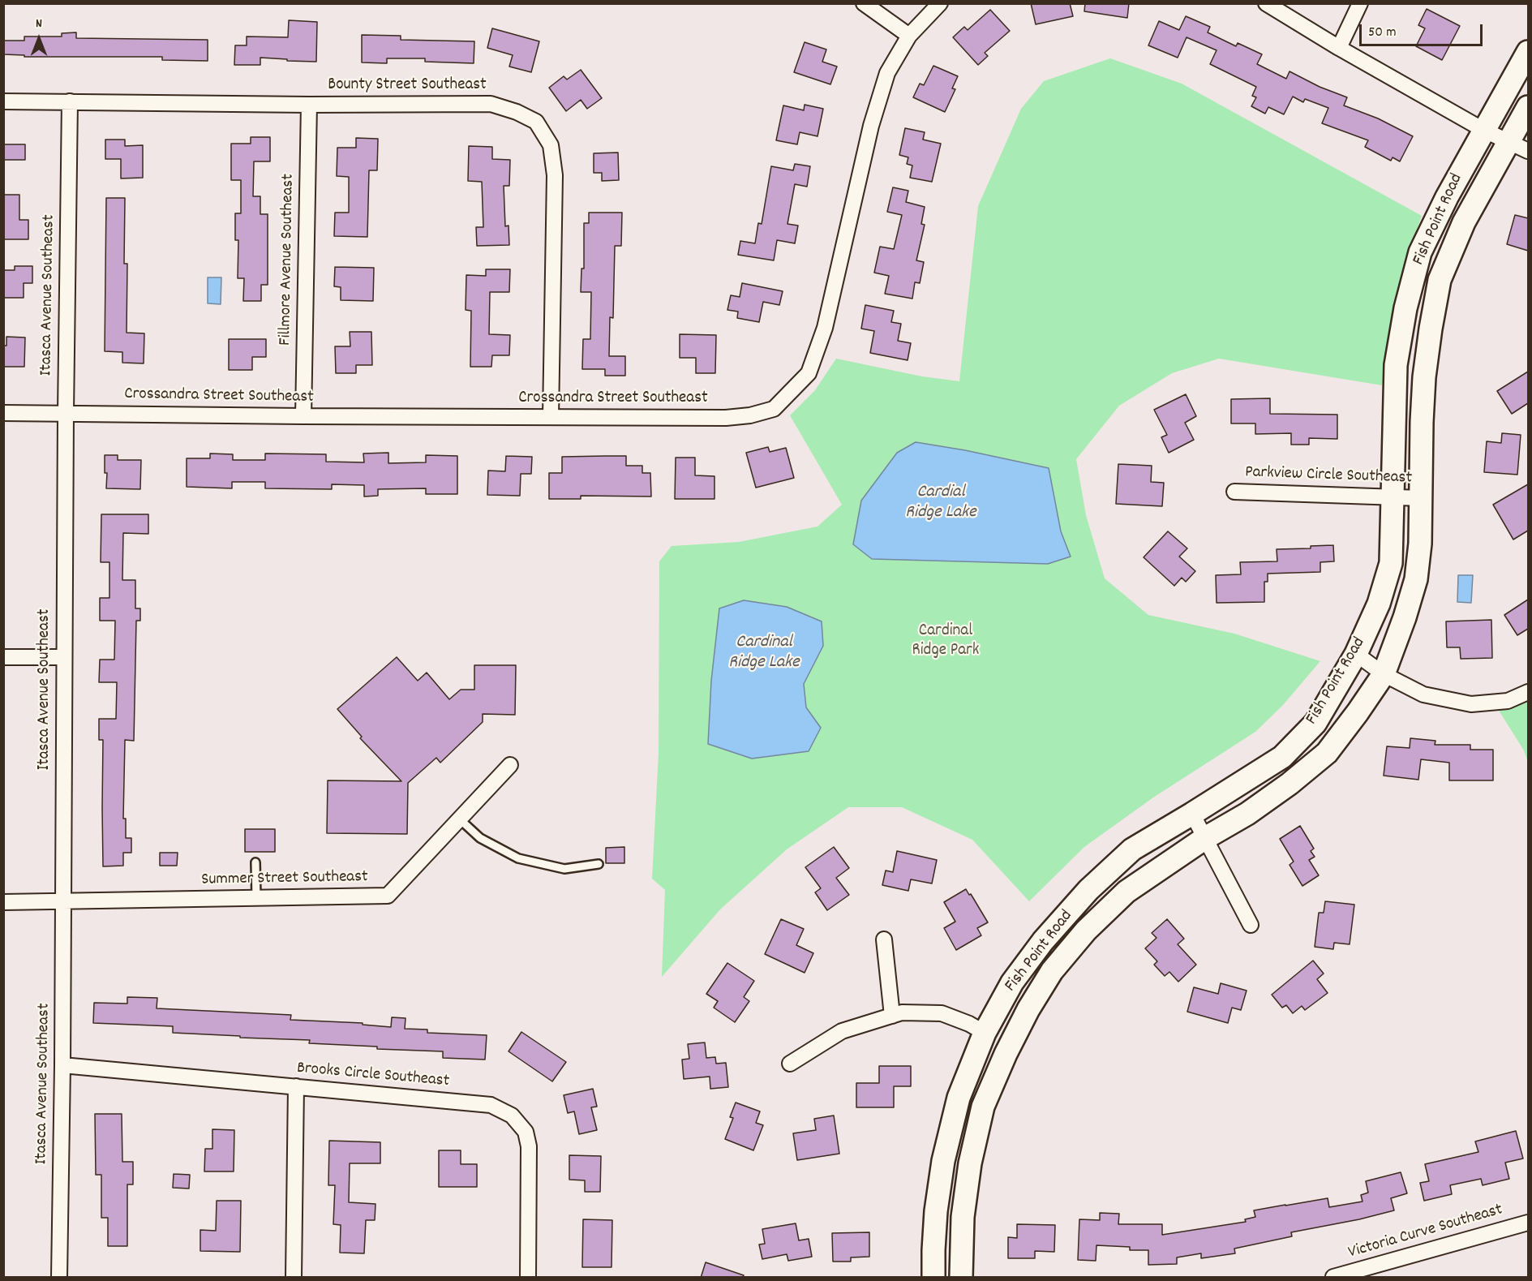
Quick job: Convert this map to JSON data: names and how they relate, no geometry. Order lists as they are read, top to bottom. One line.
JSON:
{"streets":{"street":["Bounty Street Southeast","Fish Point Road","Fillmore Avenue Southeast","Itasca Avenue Southeast","Crossandra Street Southeast","Parkview Circle Southeast","Summer Street Southeast","Brooks Circle Southeast","Victoria Curve Southeast"]},"crossings":[["Bounty Street Southeast","Fillmore Avenue Southeast"],["Bounty Street Southeast","Itasca Avenue Southeast"],["Bounty Street Southeast","Crossandra Street Southeast"],["Fish Point Road","Parkview Circle Southeast"],["Fillmore Avenue Southeast","Crossandra Street Southeast"],["Itasca Avenue Southeast","Crossandra Street Southeast"],["Itasca Avenue Southeast","Summer Street Southeast"],["Itasca Avenue Southeast","Brooks Circle Southeast"]],"water":["Cardial Ridge Lake","Cardinal Ridge Lake"],"parks":["Cardinal Ridge Park"],"scale_bar":"50 m","north":"top"}
